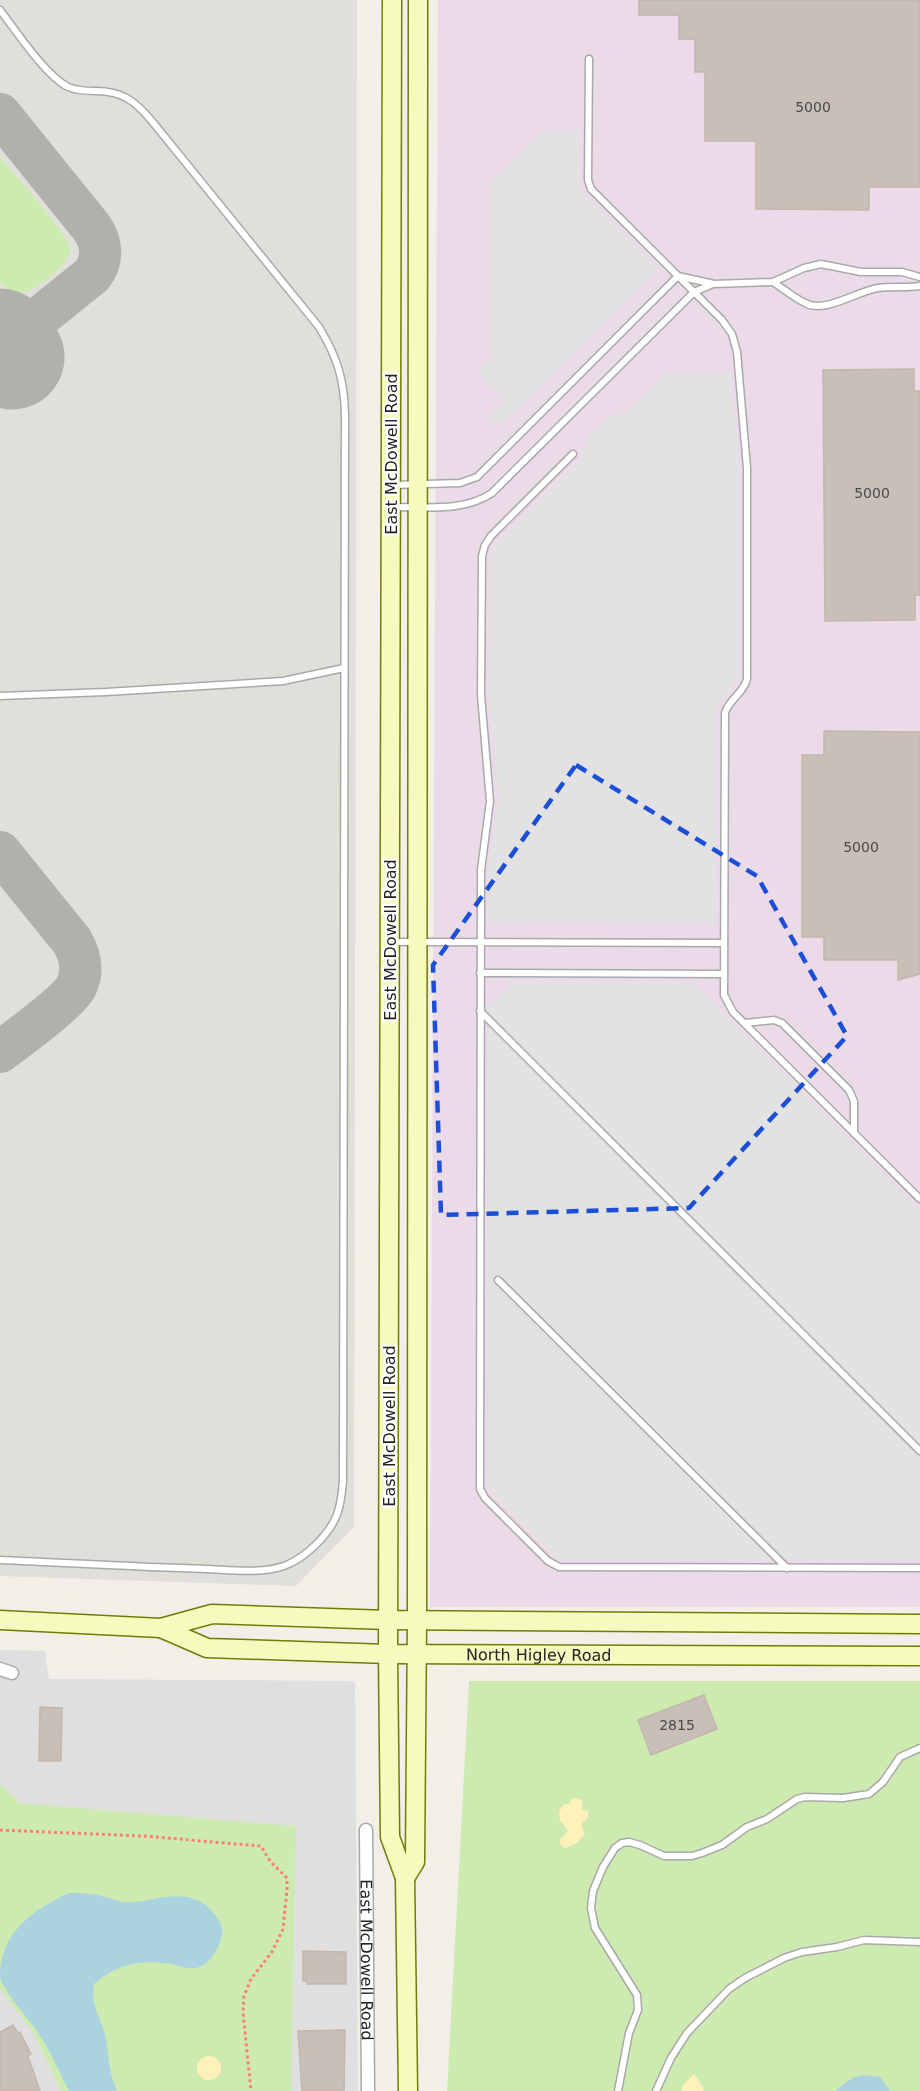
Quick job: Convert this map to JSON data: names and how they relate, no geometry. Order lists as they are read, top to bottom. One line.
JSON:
{"streets":{"main road":["East McDowell Road","North Higley Road"]},"crossings":[["East McDowell Road","North Higley Road"]],"house_numbers":["5000","5000","5000","2815"]}
